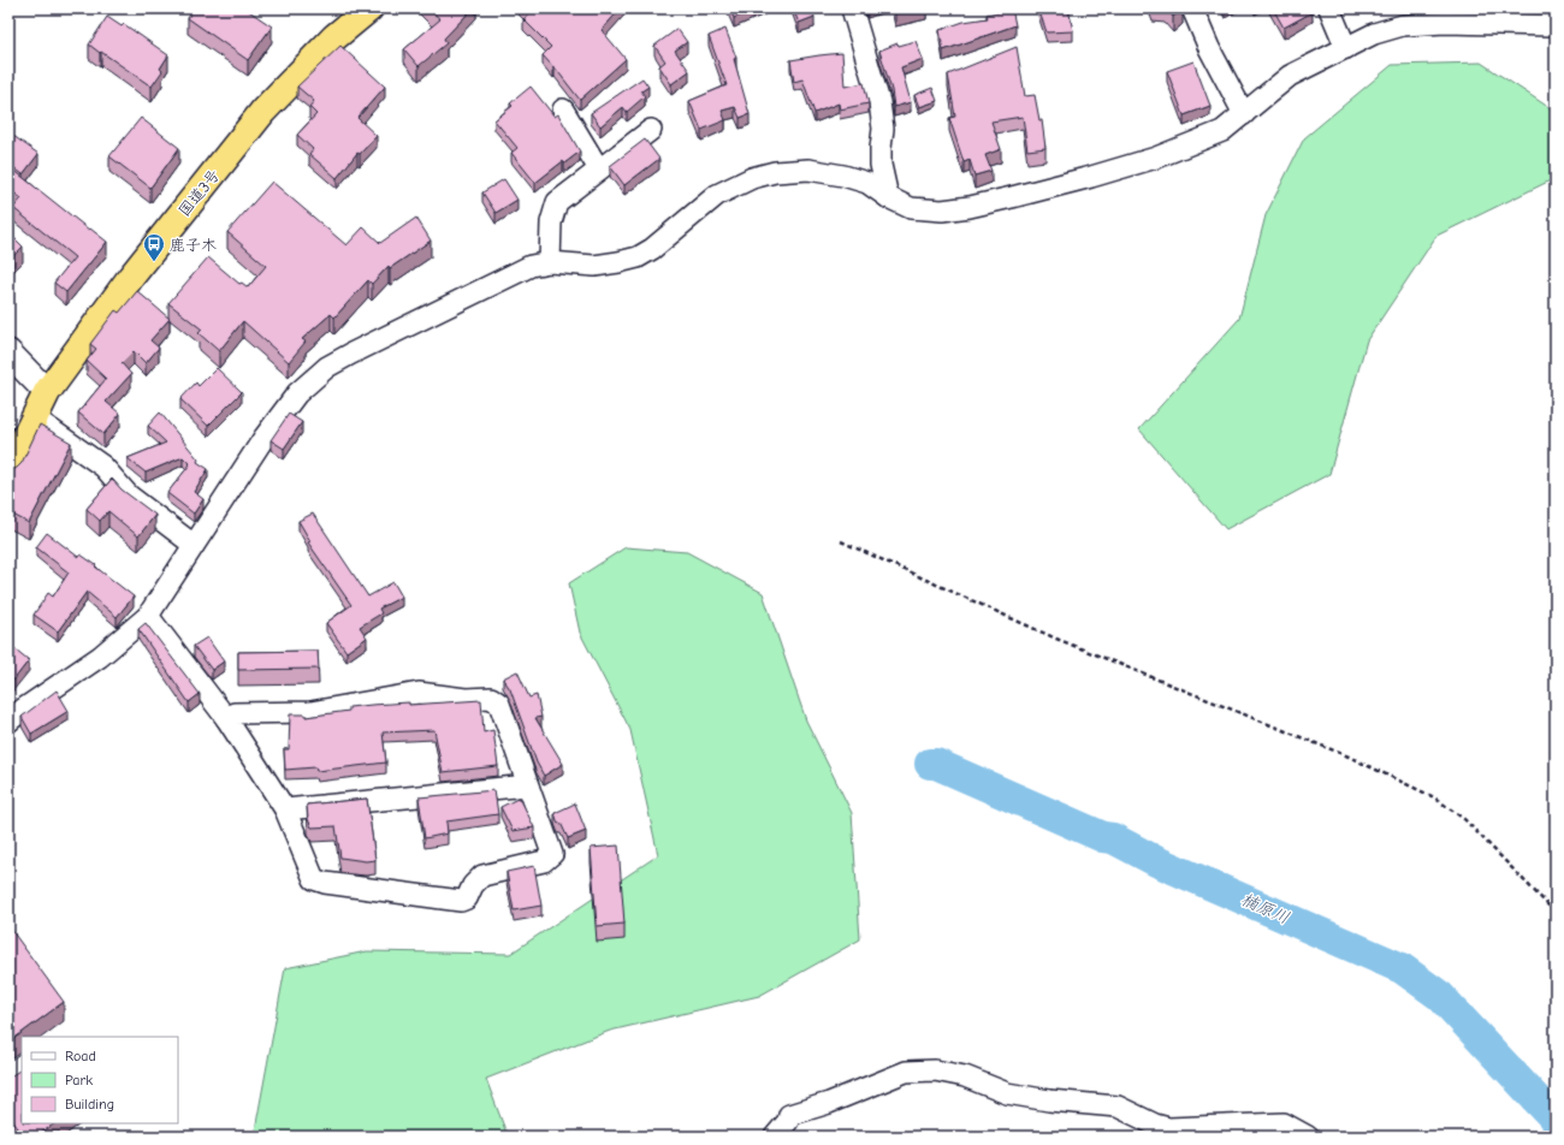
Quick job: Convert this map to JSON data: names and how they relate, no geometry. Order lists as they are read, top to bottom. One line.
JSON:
{"streets":{"highway":["国道3号"]},"water":["楠原川"],"places":{"bus stop":["鹿子木"]},"legend":["Road","Park","Building"]}
